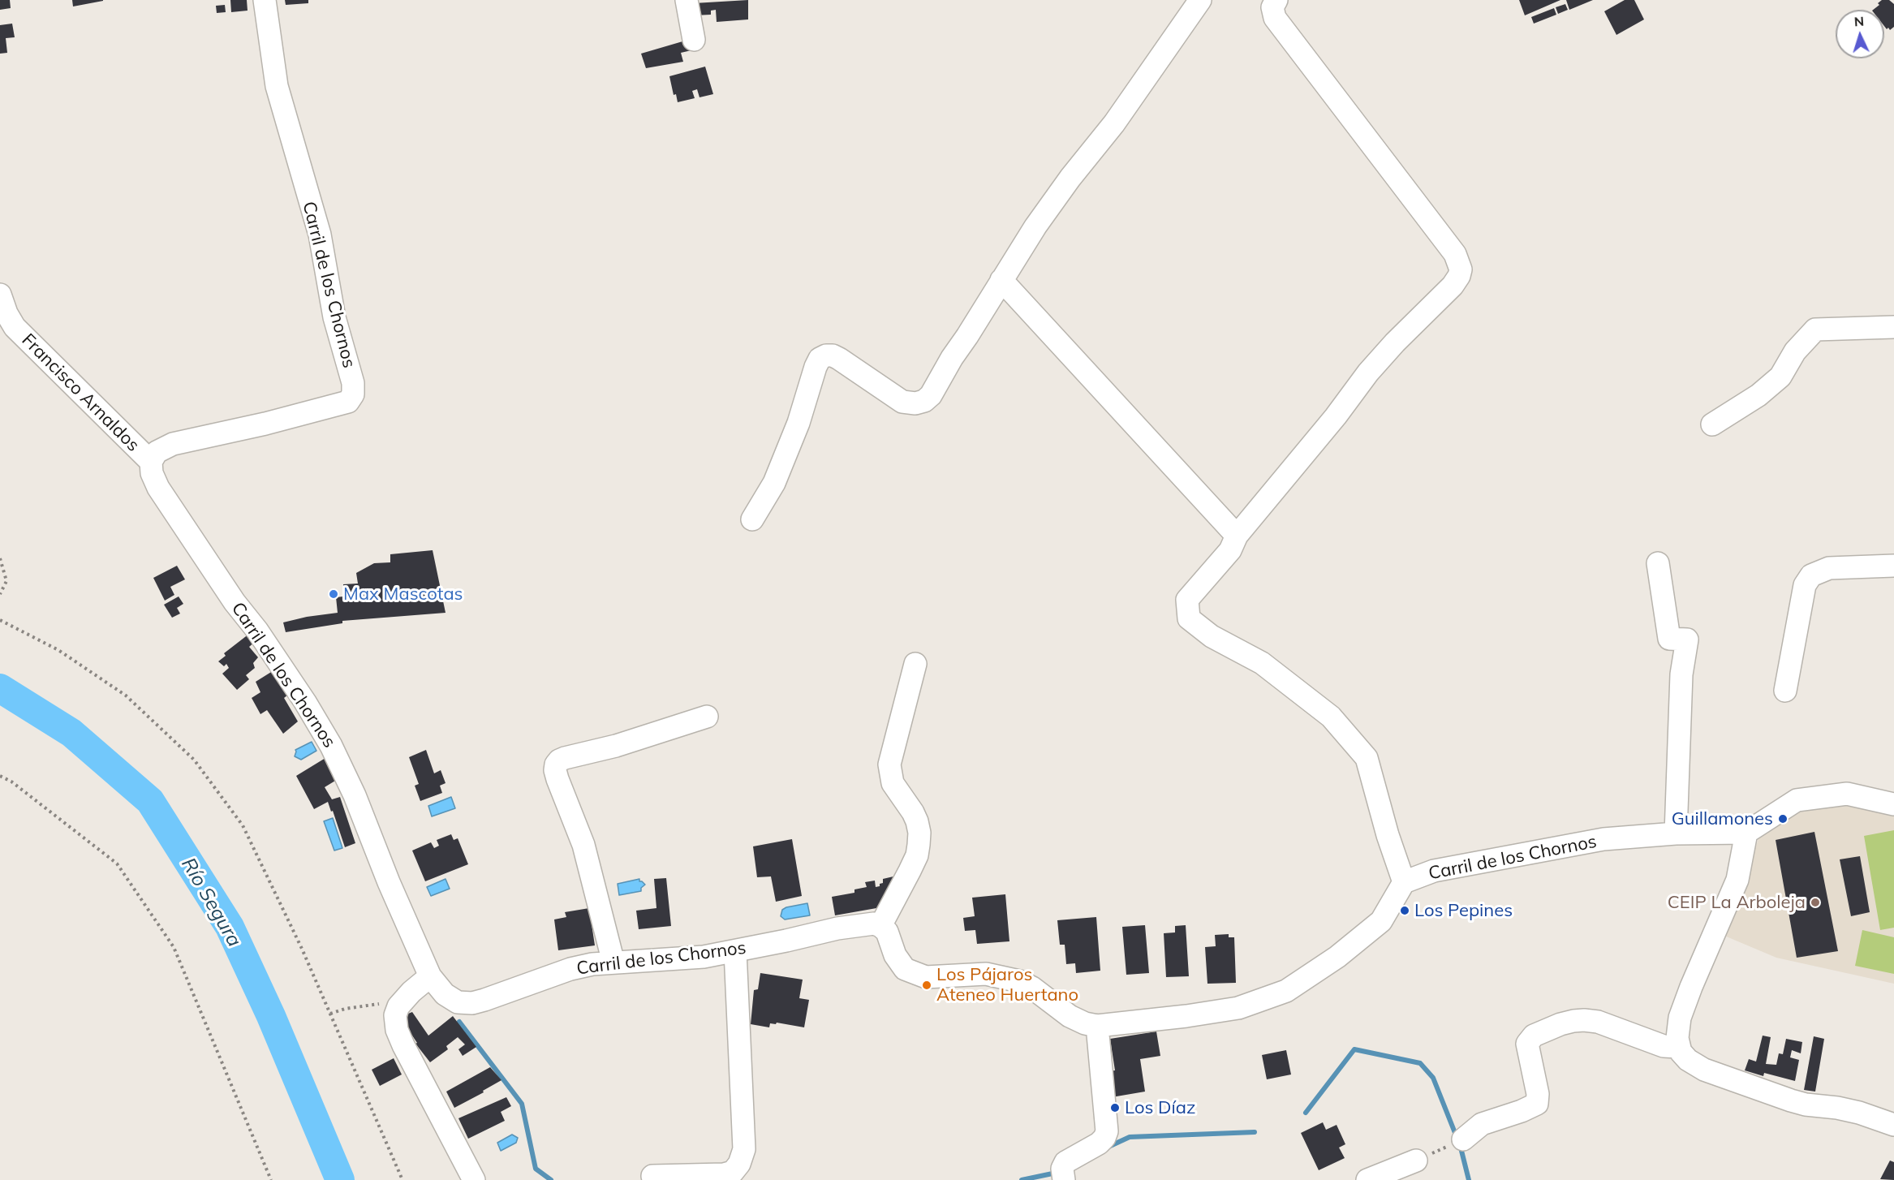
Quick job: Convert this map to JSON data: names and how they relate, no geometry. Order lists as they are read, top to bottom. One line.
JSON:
{"streets":{"street":["Carril de los Chornos","Francisco Arnaldos"]},"crossings":[["Carril de los Chornos","Francisco Arnaldos"]],"water":["Río Segura"],"places":["Max Mascotas","Guillamones","CEIP La Arboleja","Los Pepines","Los Pájaros Ateneo Huertano","Los Díaz"],"north":"top"}
